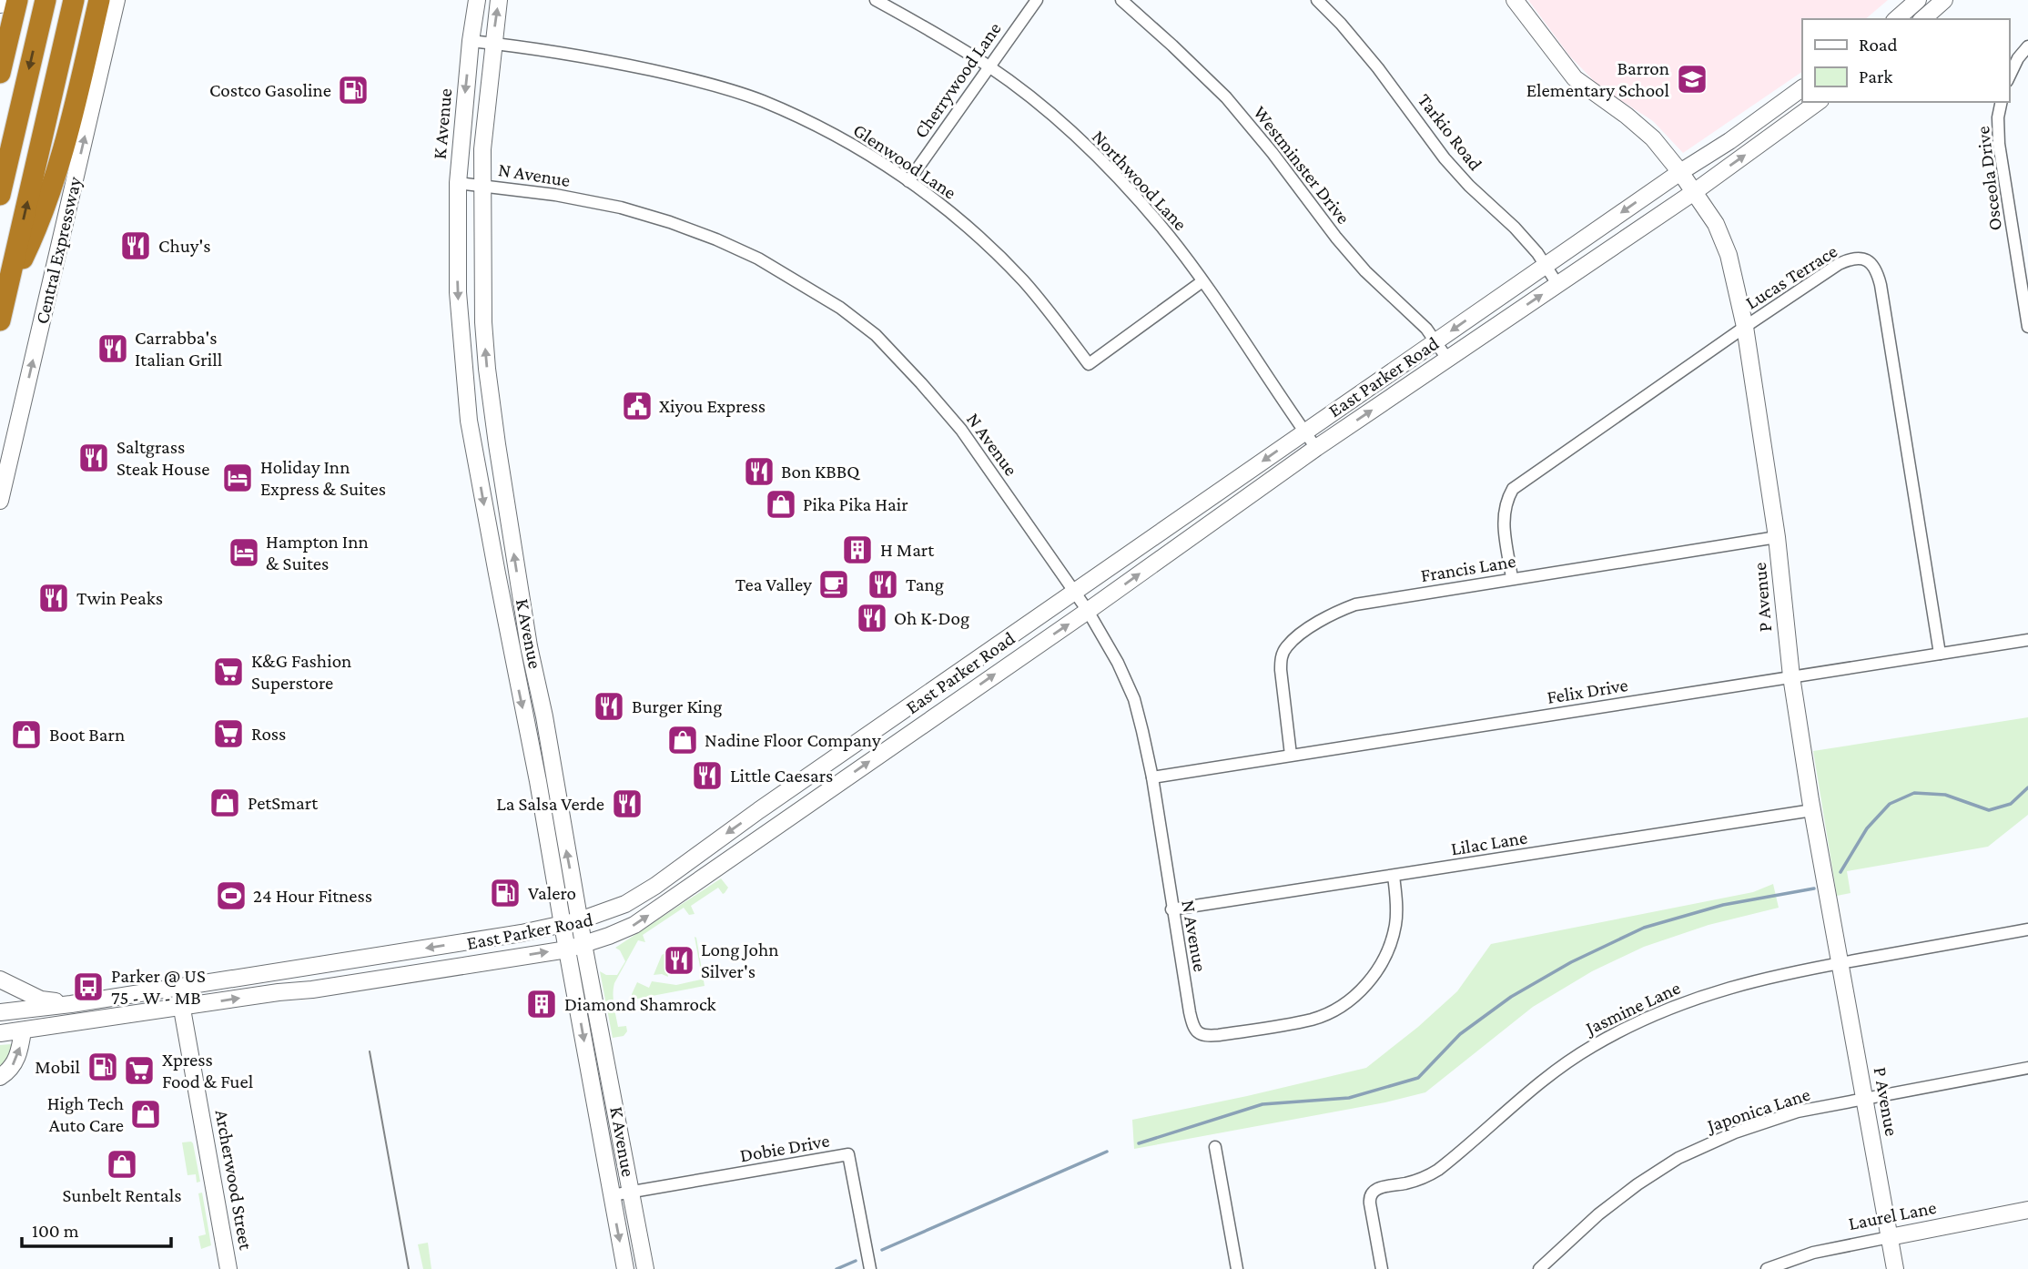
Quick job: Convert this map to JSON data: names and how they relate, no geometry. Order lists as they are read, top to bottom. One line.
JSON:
{"streets":{"main road":["K Avenue","Central Expressway","East Parker Road","P Avenue","Archerwood Street","Laurel Lane"],"street":["Cherrywood Lane","Tarkio Road","Glenwood Lane","Westminster Drive","N Avenue","Osceola Drive","Northwood Lane","Lucas Terrace","Francis Lane","Felix Drive","Lilac Lane","Jasmine Lane","Japonica Lane","Dobie Drive"]},"crossings":[["Cherrywood Lane","Glenwood Lane"],["Cherrywood Lane","Northwood Lane"],["K Avenue","Glenwood Lane"],["K Avenue","N Avenue"],["K Avenue","East Parker Road"],["K Avenue","Dobie Drive"],["Tarkio Road","East Parker Road"],["Glenwood Lane","Northwood Lane"],["Westminster Drive","East Parker Road"],["N Avenue","East Parker Road"],["N Avenue","Felix Drive"],["N Avenue","Lilac Lane"],["Northwood Lane","East Parker Road"],["Lucas Terrace","Francis Lane"],["Lucas Terrace","P Avenue"],["Lucas Terrace","Felix Drive"],["East Parker Road","P Avenue"],["East Parker Road","Archerwood Street"],["Francis Lane","P Avenue"],["Francis Lane","Felix Drive"],["P Avenue","Felix Drive"],["P Avenue","Lilac Lane"],["P Avenue","Jasmine Lane"],["P Avenue","Japonica Lane"],["P Avenue","Laurel Lane"]],"one_way":["Central Expressway"],"places":{"school or university":["Barron Elementary School"],"fuel station":["Costco Gasoline","Valero","Mobil"],"restaurant":["Chuy's","Carrabba's Italian Grill","Saltgrass Steak House","Bon KBBQ","Tang","Twin Peaks","Oh K-Dog","Burger King","Little Caesars","La Salsa Verde","Long John Silver's"],"public building":["Xiyou Express"],"hotel":["Holiday Inn Express & Suites","Hampton Inn & Suites"],"shop":["Pika Pika Hair","Boot Barn","Nadine Floor Company","PetSmart","High Tech Auto Care","Sunbelt Rentals"],"building":["H Mart","Diamond Shamrock"],"cafe":["Tea Valley"],"supermarket":["K&G Fashion Superstore","Ross","Xpress Food & Fuel"],"sports":["24 Hour Fitness"],"bus stop":["Parker @ US 75 - W - MB"]},"legend":["Road","Park"],"scale_bar":"100 m"}
